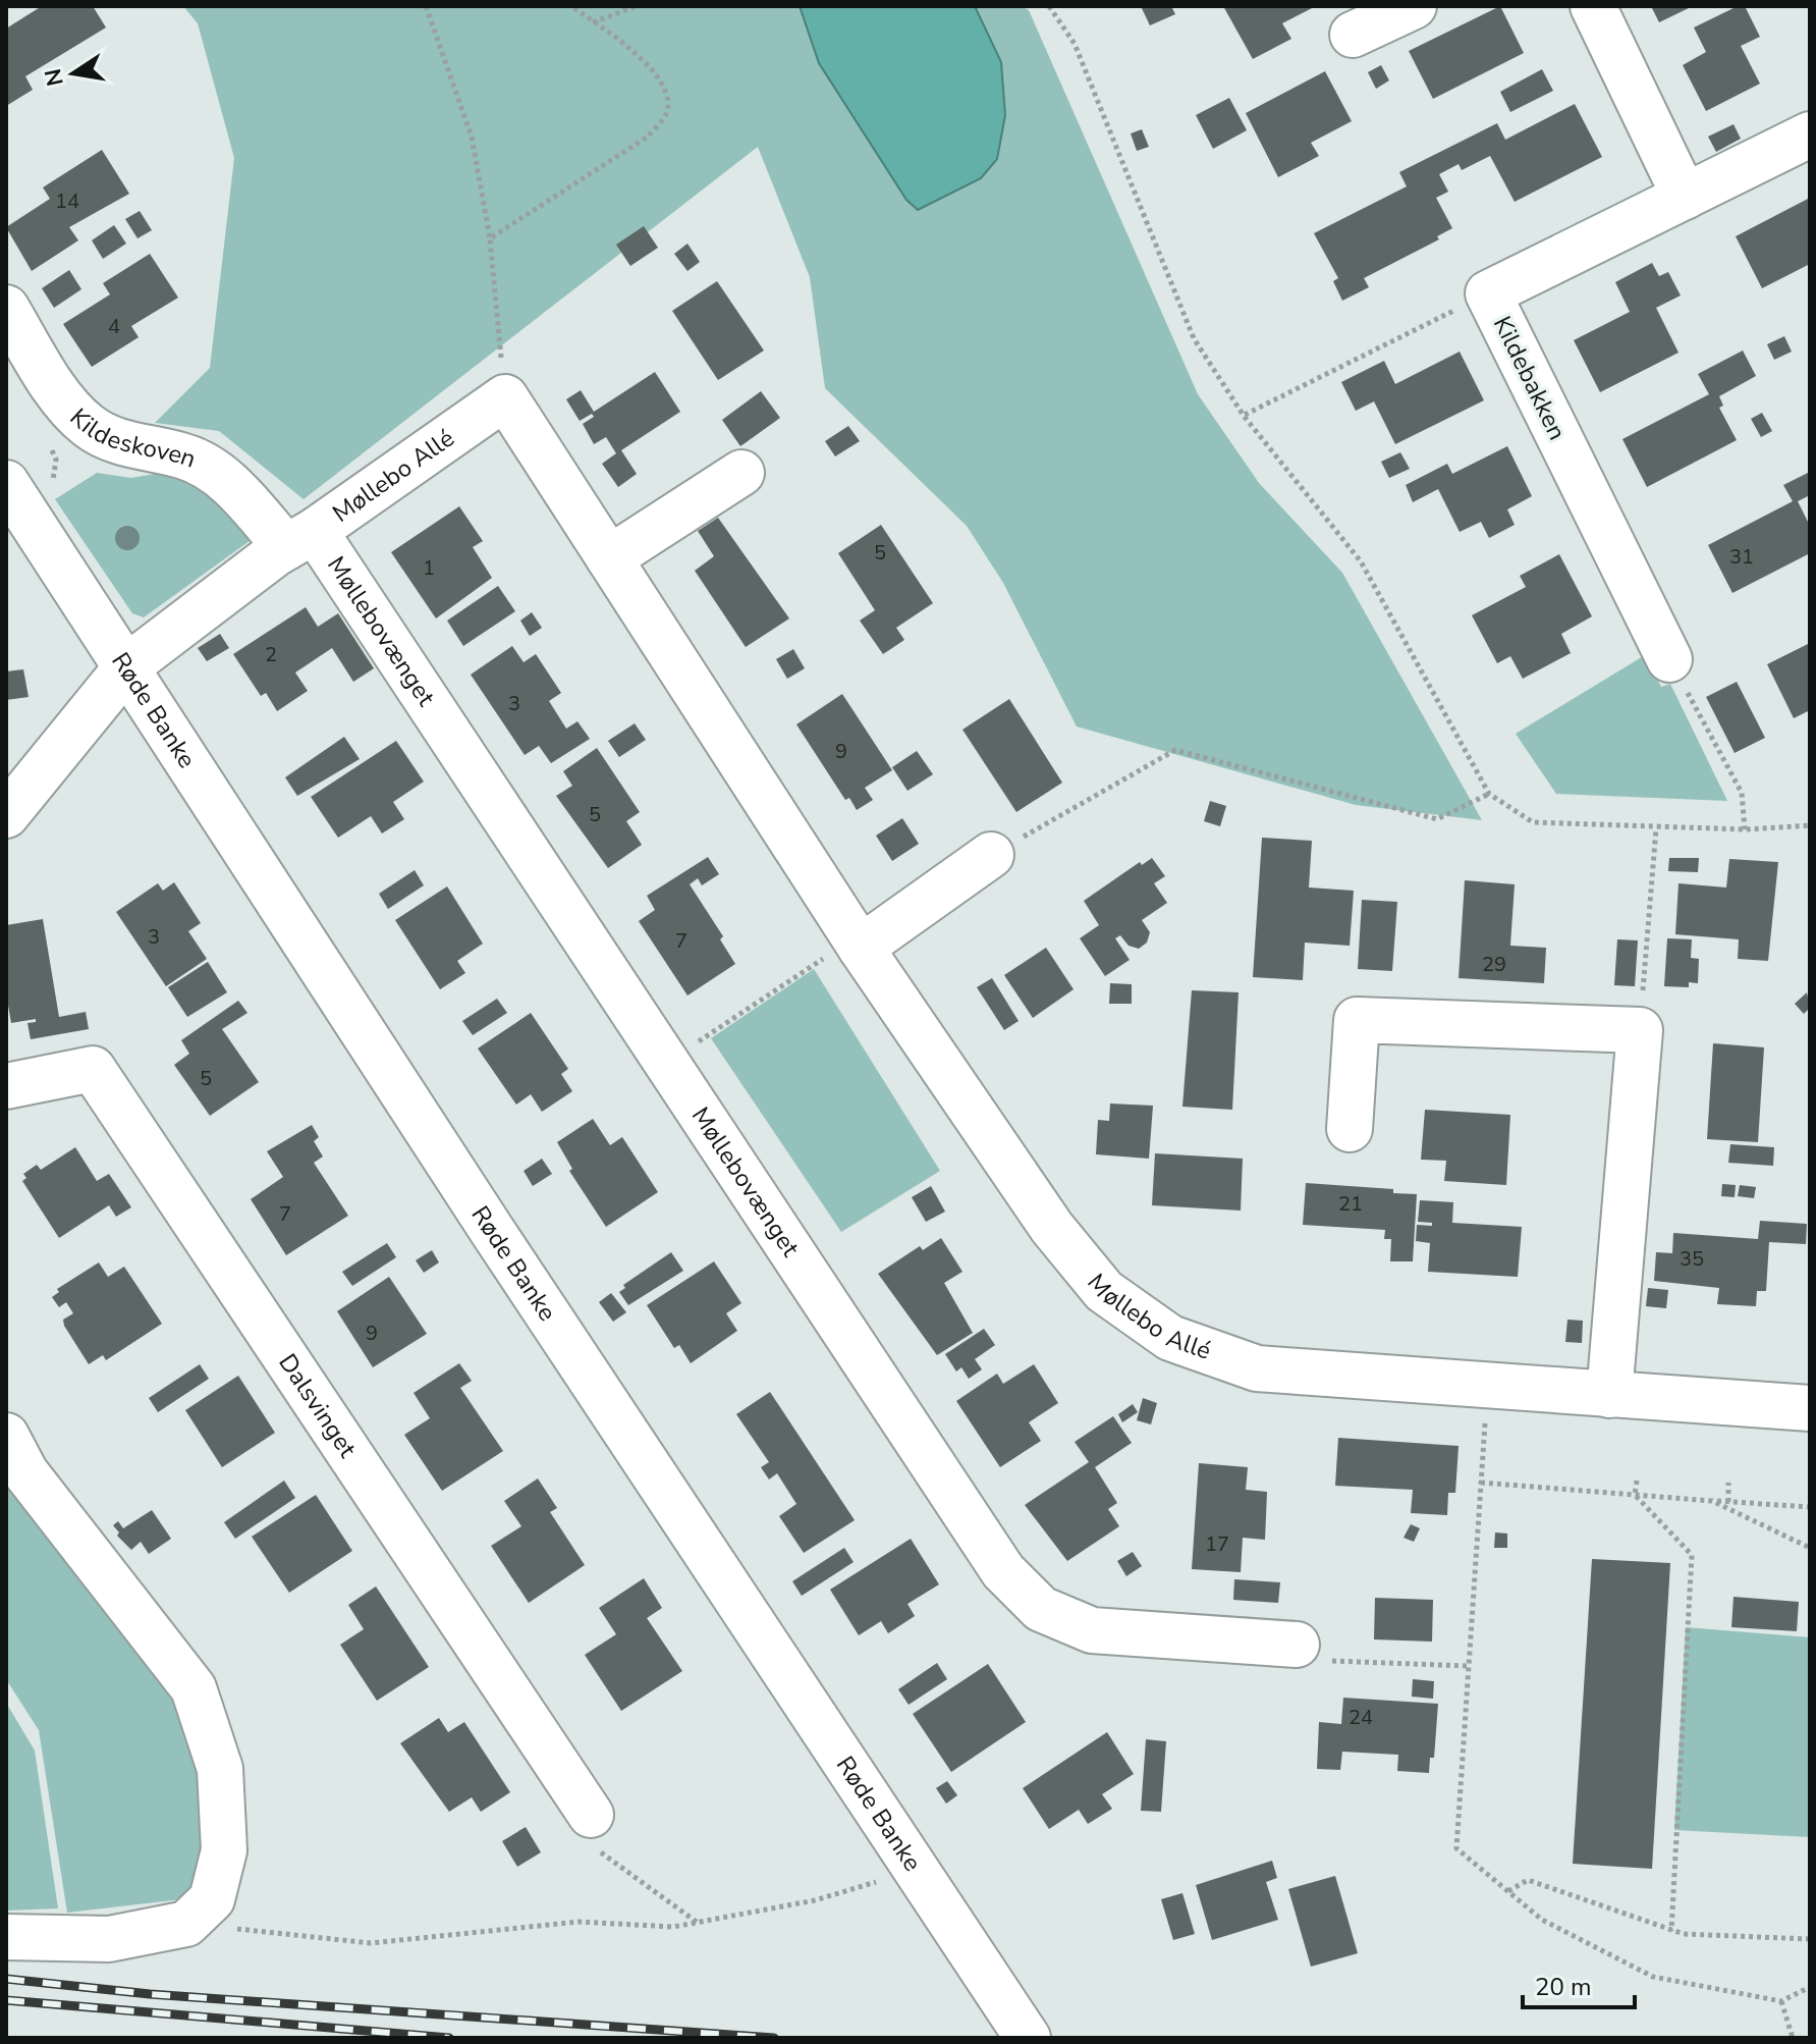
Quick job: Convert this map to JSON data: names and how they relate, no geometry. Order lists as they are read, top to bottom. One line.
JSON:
{"streets":{"street":["Kildebakken","Kildeskoven","Møllebo Allé","Møllebovænget","Røde Banke","Dalsvinget"]},"crossings":[["Kildeskoven","Møllebo Allé"],["Kildeskoven","Møllebovænget"],["Møllebo Allé","Møllebovænget"],["Møllebo Allé","Røde Banke"]],"house_numbers":["14","4","5","31","1","2","3","9","5","3","7","29","5","21","7","35","9","17","24"],"scale_bar":"20 m","north":"left"}
